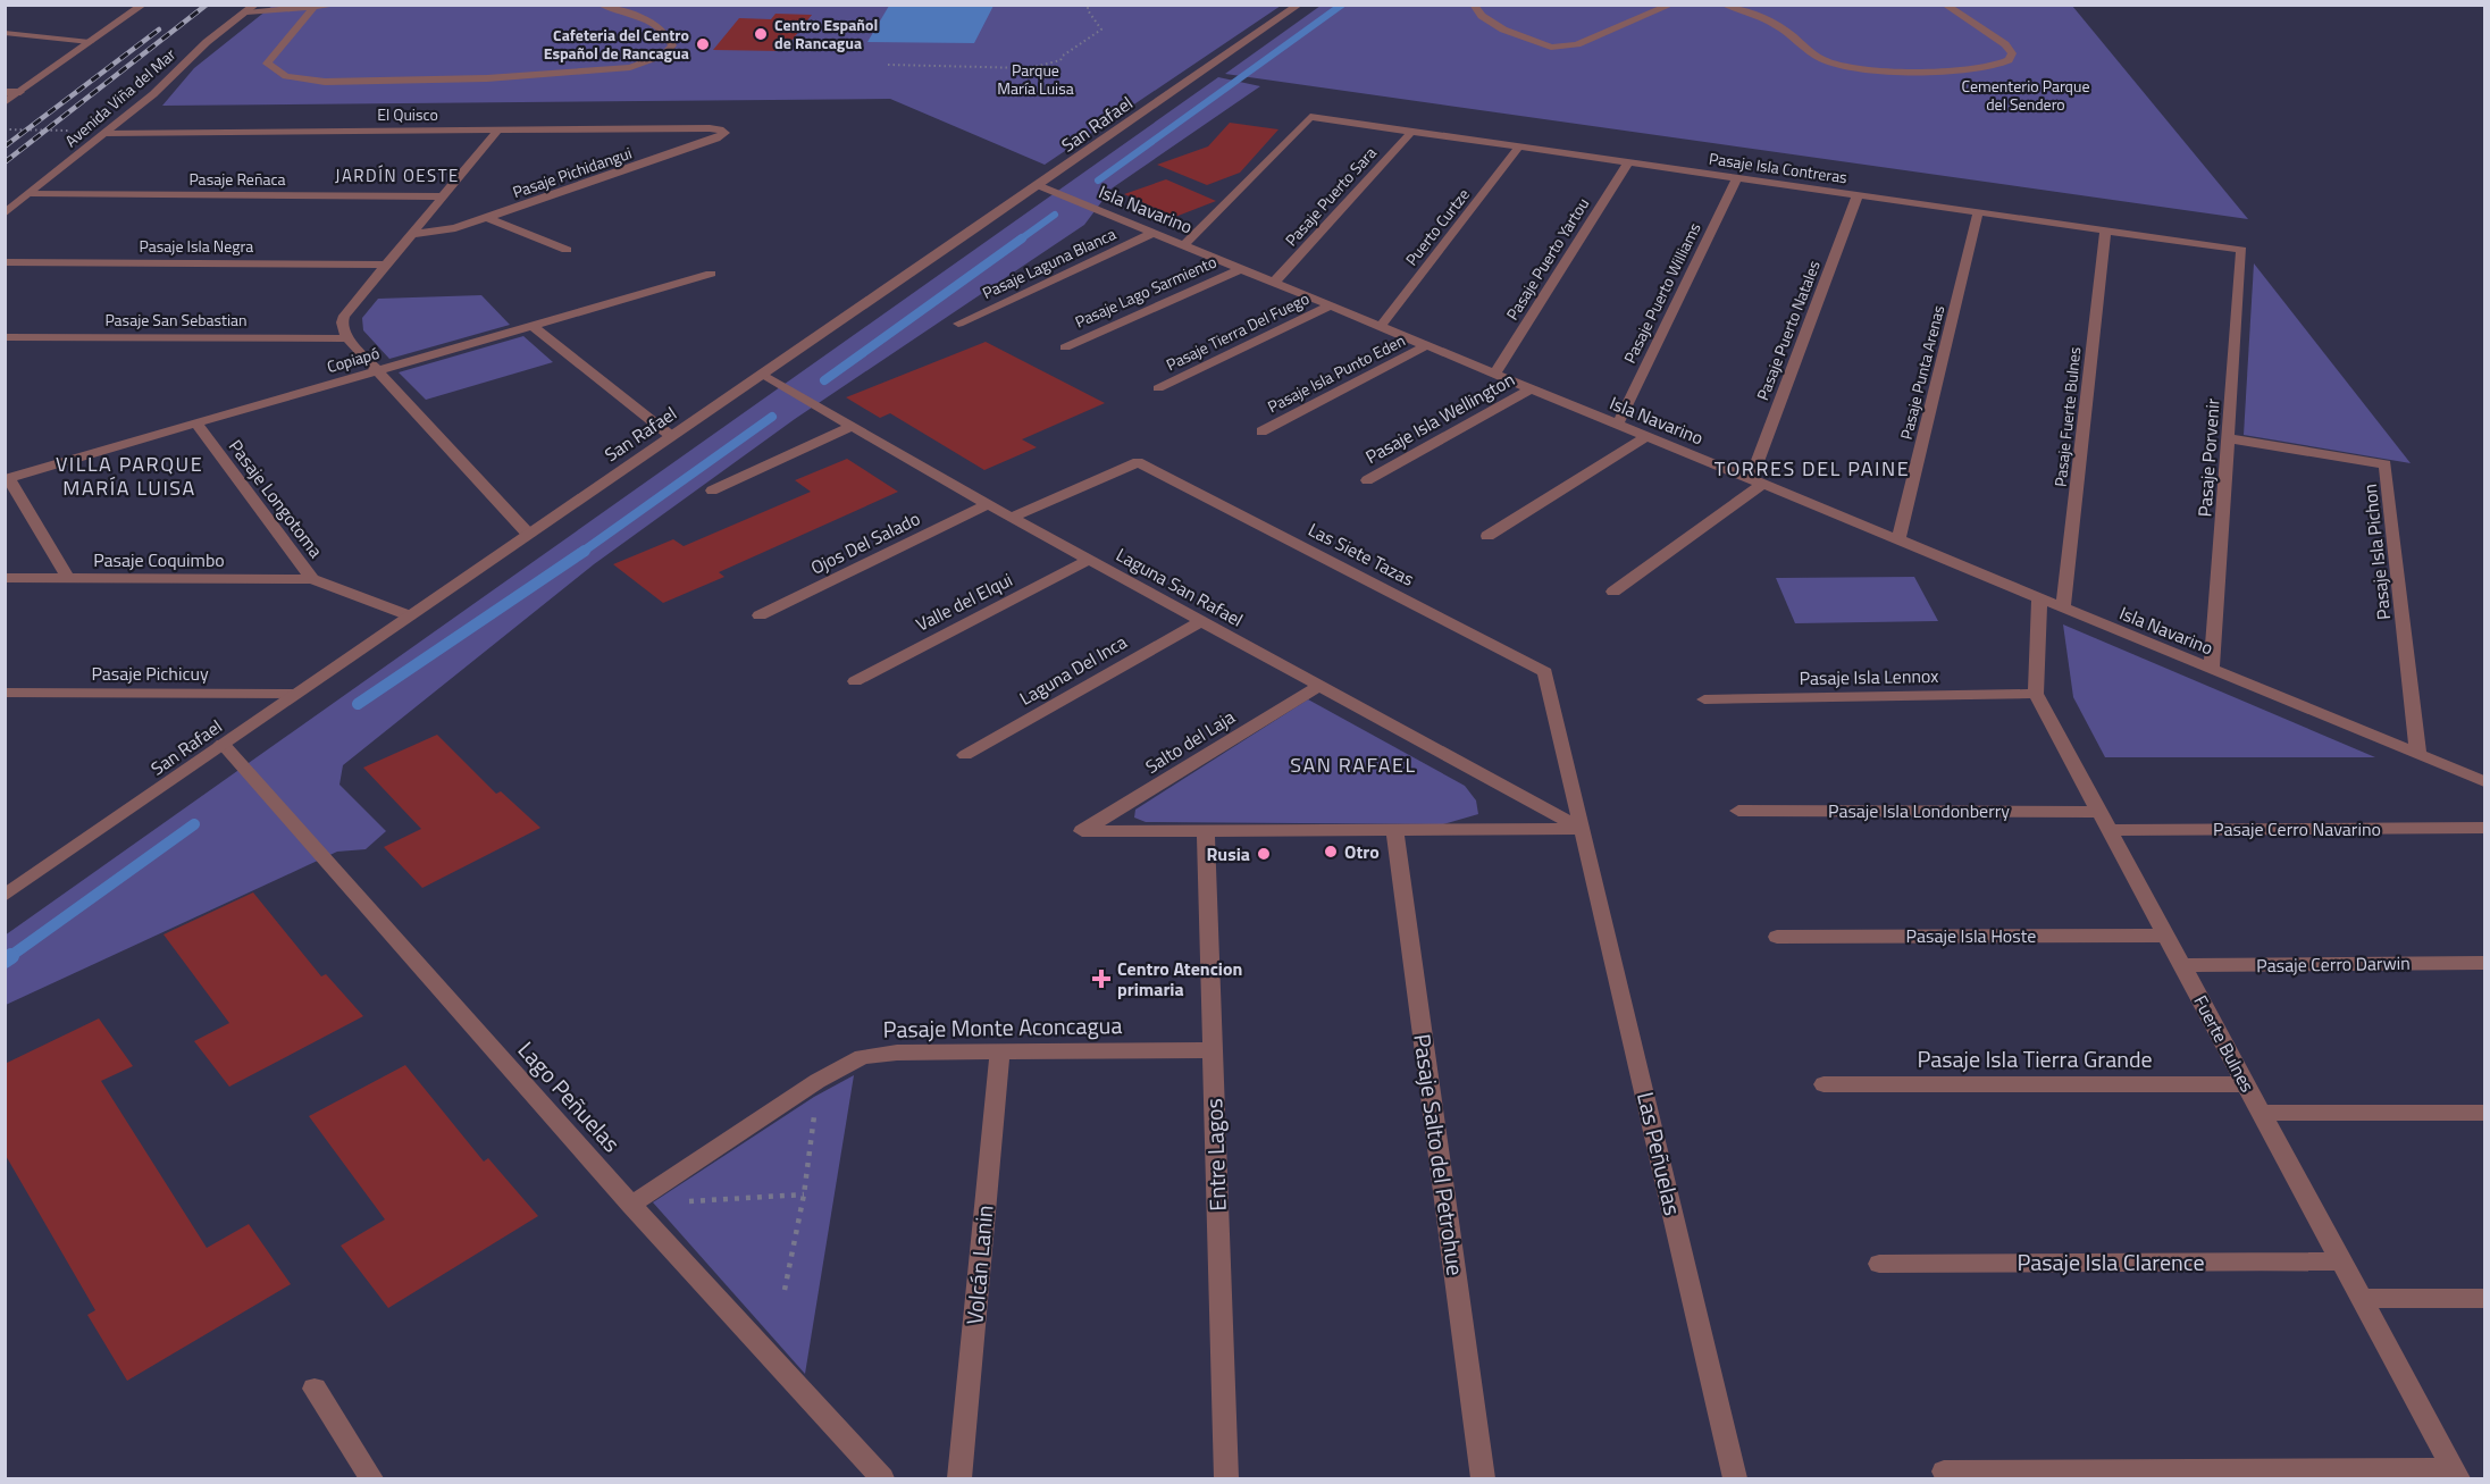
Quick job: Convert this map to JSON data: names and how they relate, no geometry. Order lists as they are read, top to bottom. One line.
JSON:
{"streets":{"street":["Avenida Viña del Mar","El Quisco","San Rafael","Pasaje Isla Contreras","Pasaje Pichidangui","Pasaje Reñaca","Pasaje Puerto Sara","Isla Navarino","Puerto Curtze","Pasaje Isla Negra","Pasaje Puerto Yartou","Pasaje Laguna Blanca","Pasaje Lago Sarmiento","Pasaje Puerto Williams","Pasaje San Sebastian","Pasaje Puerto Natales","Pasaje Tierra Del Fuego","Copiapó","Pasaje Punta Arenas","Pasaje Isla Punto Eden","Pasaje Fuerte Bulnes","Pasaje Isla Wellington","Pasaje Porvenir","Pasaje Longotoma","Ojos Del Salado","Pasaje Isla Pichon","Las Siete Tazas","Pasaje Coquimbo","Laguna San Rafael","Valle del Elqui","Laguna Del Inca","Pasaje Pichicuy","Pasaje Isla Lennox","Salto del Laja","Pasaje Isla Londonberry","Pasaje Cerro Navarino","Pasaje Isla Hoste","Pasaje Cerro Darwin","Pasaje Monte Aconcagua","Fuerte Bulnes","Pasaje Isla Tierra Grande","Lago Peñuelas","Las Peñuelas","Entre Lagos","Pasaje Salto del Petrohue","Pasaje Isla Clarence","Volcán Lanin"]},"crossings":[["Avenida Viña del Mar","El Quisco"],["Avenida Viña del Mar","Pasaje Reñaca"],["El Quisco","Pasaje Pichidangui"],["San Rafael","Isla Navarino"],["San Rafael","Pasaje Longotoma"],["San Rafael","Laguna San Rafael"],["San Rafael","Pasaje Pichicuy"],["San Rafael","Lago Peñuelas"],["Pasaje Isla Contreras","Pasaje Puerto Sara"],["Pasaje Isla Contreras","Isla Navarino"],["Pasaje Isla Contreras","Puerto Curtze"],["Pasaje Isla Contreras","Pasaje Puerto Yartou"],["Pasaje Isla Contreras","Pasaje Puerto Williams"],["Pasaje Isla Contreras","Pasaje Puerto Natales"],["Pasaje Isla Contreras","Pasaje Punta Arenas"],["Pasaje Isla Contreras","Pasaje Fuerte Bulnes"],["Pasaje Isla Contreras","Pasaje Porvenir"],["Pasaje Puerto Sara","Isla Navarino"],["Isla Navarino","Puerto Curtze"],["Isla Navarino","Pasaje Puerto Yartou"],["Isla Navarino","Pasaje Laguna Blanca"],["Isla Navarino","Pasaje Lago Sarmiento"],["Isla Navarino","Pasaje Puerto Williams"],["Isla Navarino","Pasaje Puerto Natales"],["Isla Navarino","Pasaje Tierra Del Fuego"],["Isla Navarino","Pasaje Punta Arenas"],["Isla Navarino","Pasaje Isla Punto Eden"],["Isla Navarino","Pasaje Fuerte Bulnes"],["Isla Navarino","Pasaje Isla Wellington"],["Isla Navarino","Pasaje Porvenir"],["Isla Navarino","Pasaje Isla Pichon"],["Isla Navarino","Fuerte Bulnes"],["Copiapó","Pasaje Longotoma"],["Pasaje Porvenir","Pasaje Isla Pichon"],["Pasaje Longotoma","Pasaje Coquimbo"],["Ojos Del Salado","Laguna San Rafael"],["Las Siete Tazas","Laguna San Rafael"],["Las Siete Tazas","Las Peñuelas"],["Laguna San Rafael","Valle del Elqui"],["Laguna San Rafael","Laguna Del Inca"],["Laguna San Rafael","Salto del Laja"],["Laguna San Rafael","Las Peñuelas"],["Pasaje Isla Lennox","Fuerte Bulnes"],["Salto del Laja","Entre Lagos"],["Pasaje Isla Londonberry","Pasaje Cerro Navarino"],["Pasaje Isla Londonberry","Fuerte Bulnes"],["Pasaje Cerro Navarino","Fuerte Bulnes"],["Pasaje Isla Hoste","Fuerte Bulnes"],["Pasaje Cerro Darwin","Fuerte Bulnes"],["Pasaje Monte Aconcagua","Lago Peñuelas"],["Pasaje Monte Aconcagua","Entre Lagos"],["Pasaje Monte Aconcagua","Volcán Lanin"],["Fuerte Bulnes","Pasaje Isla Tierra Grande"],["Fuerte Bulnes","Pasaje Isla Clarence"]],"districts":["JARDÍN OESTE","VILLA PARQUE MARÍA LUISA","TORRES DEL PAINE","SAN RAFAEL"],"parks":["Parque María Luisa","Cementerio Parque del Sendero"],"places":{"other":["Centro Español de Rancagua","Cafeteria del Centro Español de Rancagua","Otro","Rusia"],"health":["Centro Atencion primaria"]}}
